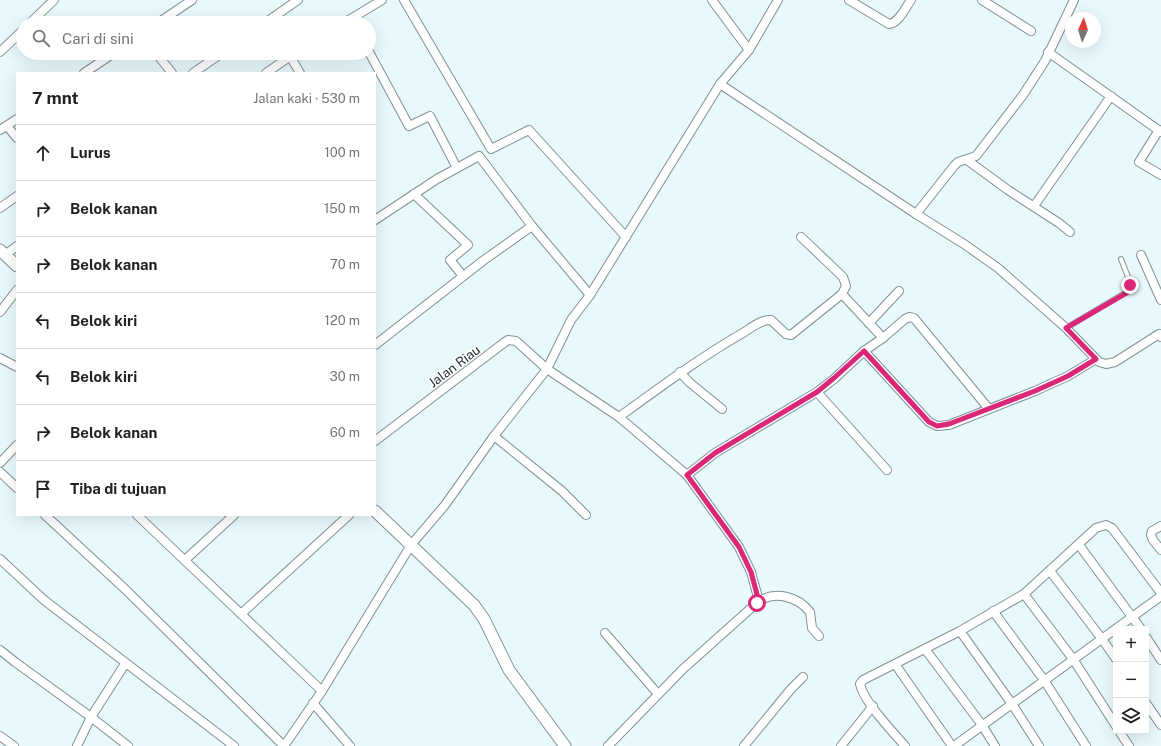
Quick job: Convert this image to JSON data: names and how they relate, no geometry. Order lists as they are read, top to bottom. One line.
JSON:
{"streets":{"street":["Jalan Riau"]},"north":"top","page":{"search":"Cari di sini","heading":["7 mnt","Jalan kaki · 530 m"],"list":[["Lurus","100 m"],["Belok kanan","150 m"],["Belok kanan","70 m"],["Belok kiri","120 m"],["Belok kiri","30 m"],["Belok kanan","60 m"],"Tiba di tujuan"],"map_buttons":["+","−"]}}
